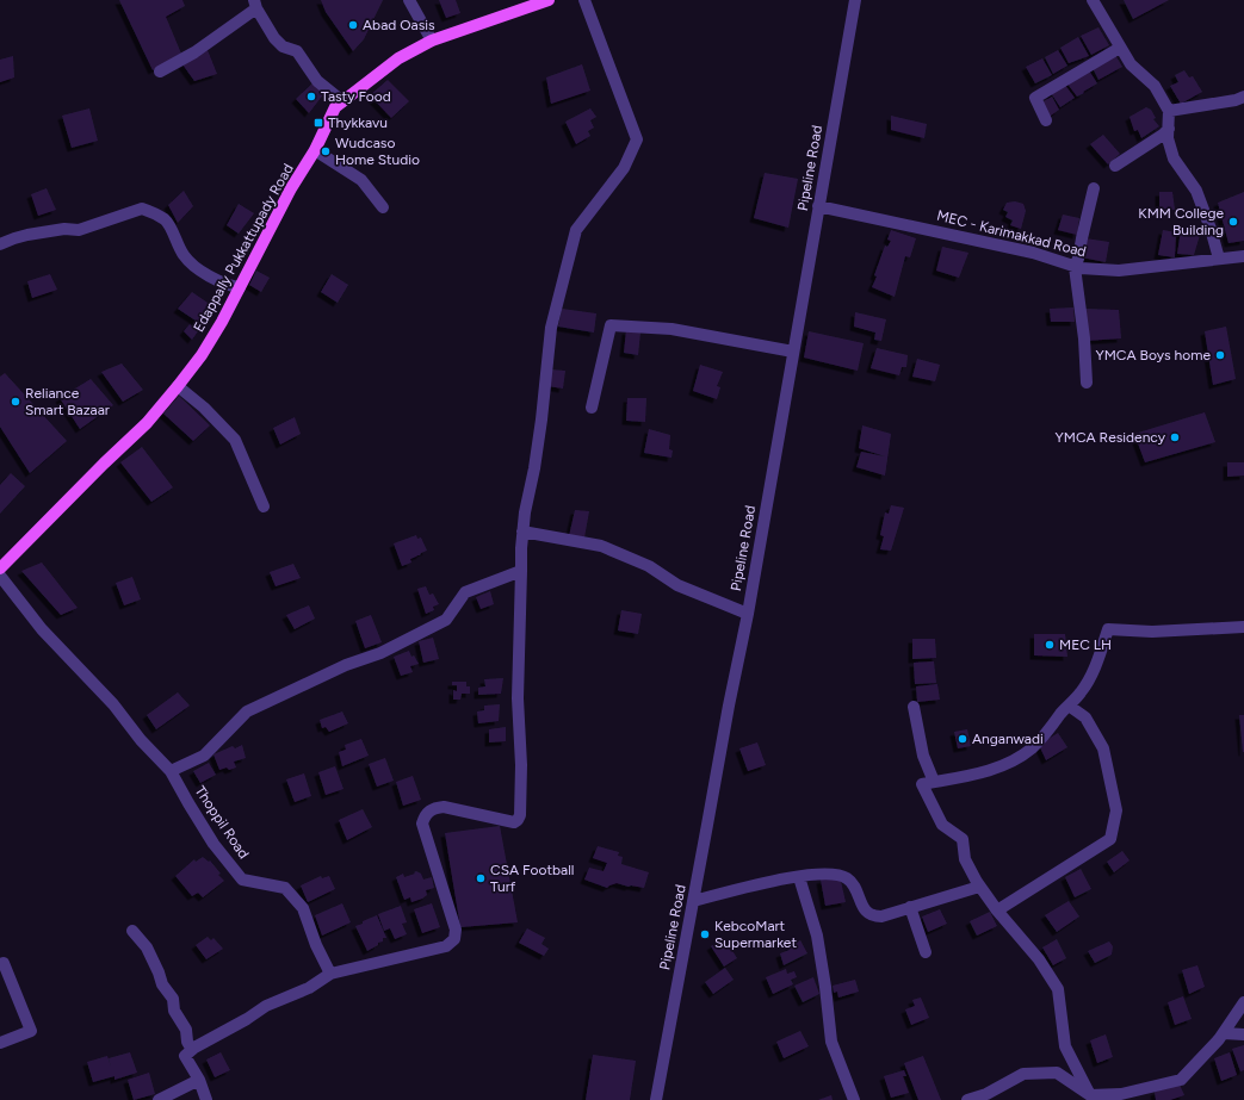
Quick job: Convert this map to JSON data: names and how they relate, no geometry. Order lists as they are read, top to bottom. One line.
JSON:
{"streets":{"main road":["Edappally Pukkattupady Road"],"street":["Pipeline Road","MEC - Karimakkad Road","Thoppil Road"]},"crossings":[["Pipeline Road","MEC - Karimakkad Road"]],"places":{"other":["Abad Oasis","Tasty Food","Wudcaso Home Studio","KMM College Building","YMCA Boys home","Reliance Smart Bazaar","YMCA Residency","MEC LH","Anganwadi","CSA Football Turf","KebcoMart Supermarket"],"transit":["Thykkavu"]}}
